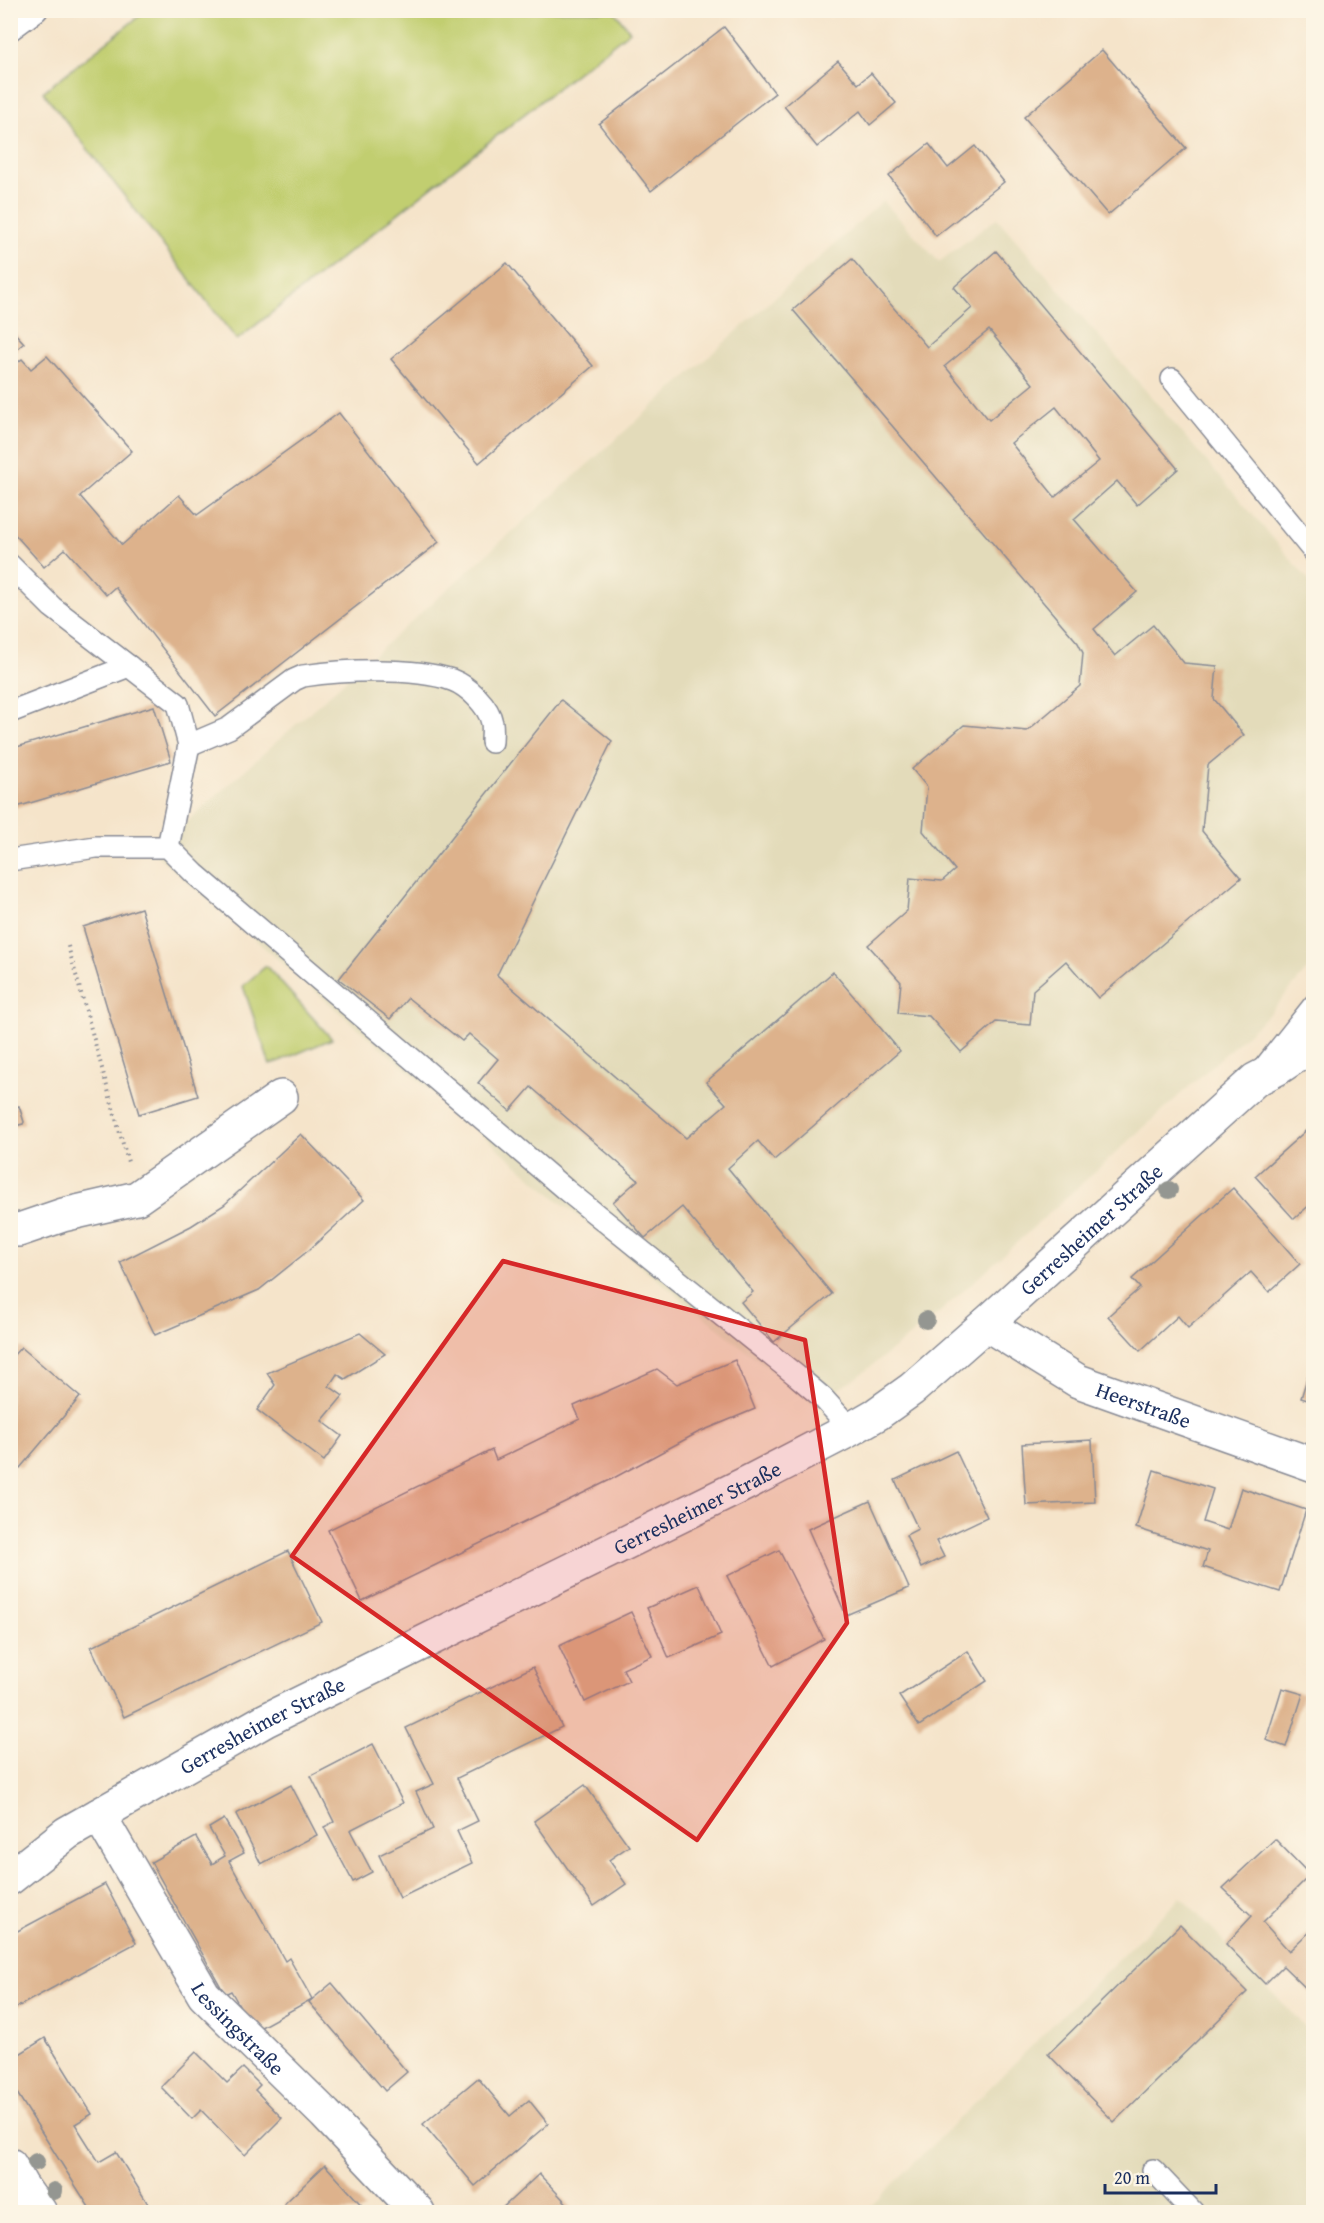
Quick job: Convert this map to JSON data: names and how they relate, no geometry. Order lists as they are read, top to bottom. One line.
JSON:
{"streets":{"street":["Gerresheimer Straße","Heerstraße","Lessingstraße"]},"crossings":[["Gerresheimer Straße","Heerstraße"],["Gerresheimer Straße","Lessingstraße"]],"scale_bar":"20 m"}
